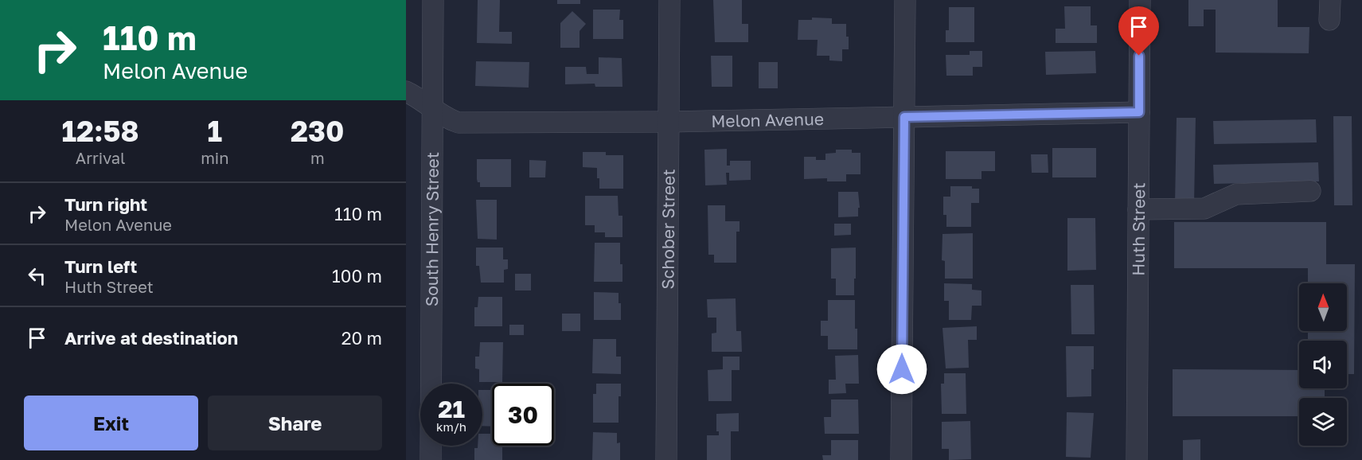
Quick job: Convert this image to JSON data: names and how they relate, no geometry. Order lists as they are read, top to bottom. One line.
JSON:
{"streets":{"street":["Melon Avenue","South Henry Street","Schober Street","Huth Street"]},"crossings":[["Melon Avenue","South Henry Street"],["Melon Avenue","Schober Street"],["Melon Avenue","Huth Street"]],"north":"top","page":{"turn":["110 m","Melon Avenue"],"eta":["12:58","Arrival","1","min","230","m"],"list":[{"name":"Turn right","note":"Melon Avenue","value":"110 m"},{"name":"Turn left","note":"Huth Street","value":"100 m"},{"name":"Arrive at destination","value":"20 m"}],"speed":"21 km/h","limit":"30","buttons":["Exit","Share"]}}
